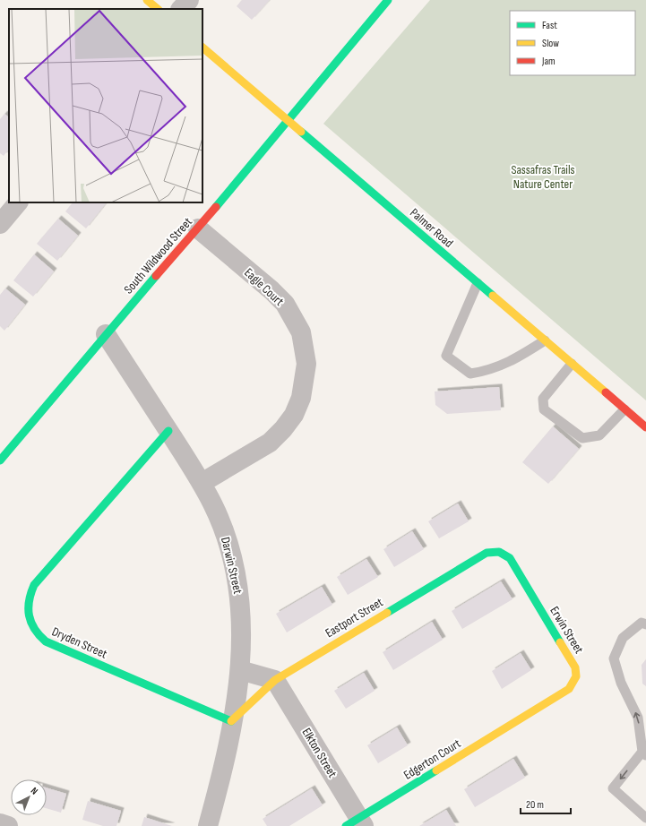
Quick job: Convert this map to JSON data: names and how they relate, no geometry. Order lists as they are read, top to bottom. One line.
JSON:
{"streets":{"street":["Palmer Road","South Wildwood Street","Eagle Court","Darwin Street","Eastport Street","Erwin Street","Dryden Street","Elkton Street","Edgerton Court"]},"crossings":[["Palmer Road","South Wildwood Street"],["South Wildwood Street","Eagle Court"],["South Wildwood Street","Darwin Street"],["Eagle Court","Darwin Street"],["Darwin Street","Eastport Street"],["Darwin Street","Dryden Street"],["Eastport Street","Erwin Street"],["Eastport Street","Dryden Street"],["Eastport Street","Elkton Street"],["Erwin Street","Edgerton Court"],["Elkton Street","Edgerton Court"]],"parks":["Sassafras Trails Nature Center"],"legend":["Fast","Slow","Jam"],"scale_bar":"20 m","north":"top right"}
